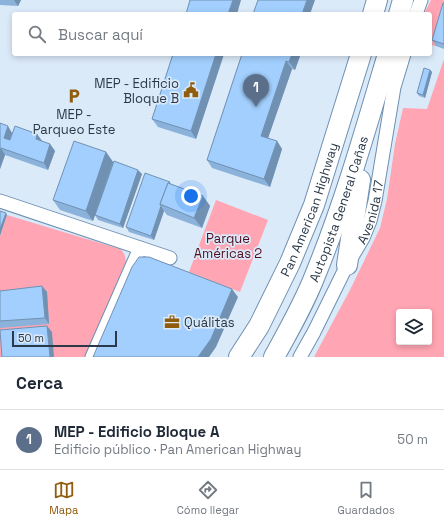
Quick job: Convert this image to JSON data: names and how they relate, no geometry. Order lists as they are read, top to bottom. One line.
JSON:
{"streets":{"highway":["Autopista General Cañas","Pan American Highway"],"street":["Avenida 17"]},"parks":["Parque Américas 2"],"places":{"public building":["MEP - Edificio Bloque B"],"parking":["MEP - Parqueo Este"],"office":["Quálitas"]},"scale_bar":"50 m","page":{"search":"Buscar aquí","pins":"1","scale":"50 m","heading":"Cerca","list":[{"mark":"1","name":"MEP - Edificio Bloque A","note":"Edificio público · Pan American Highway","value":"50 m"}],"nav":["Mapa","Cómo llegar","Guardados"]}}
